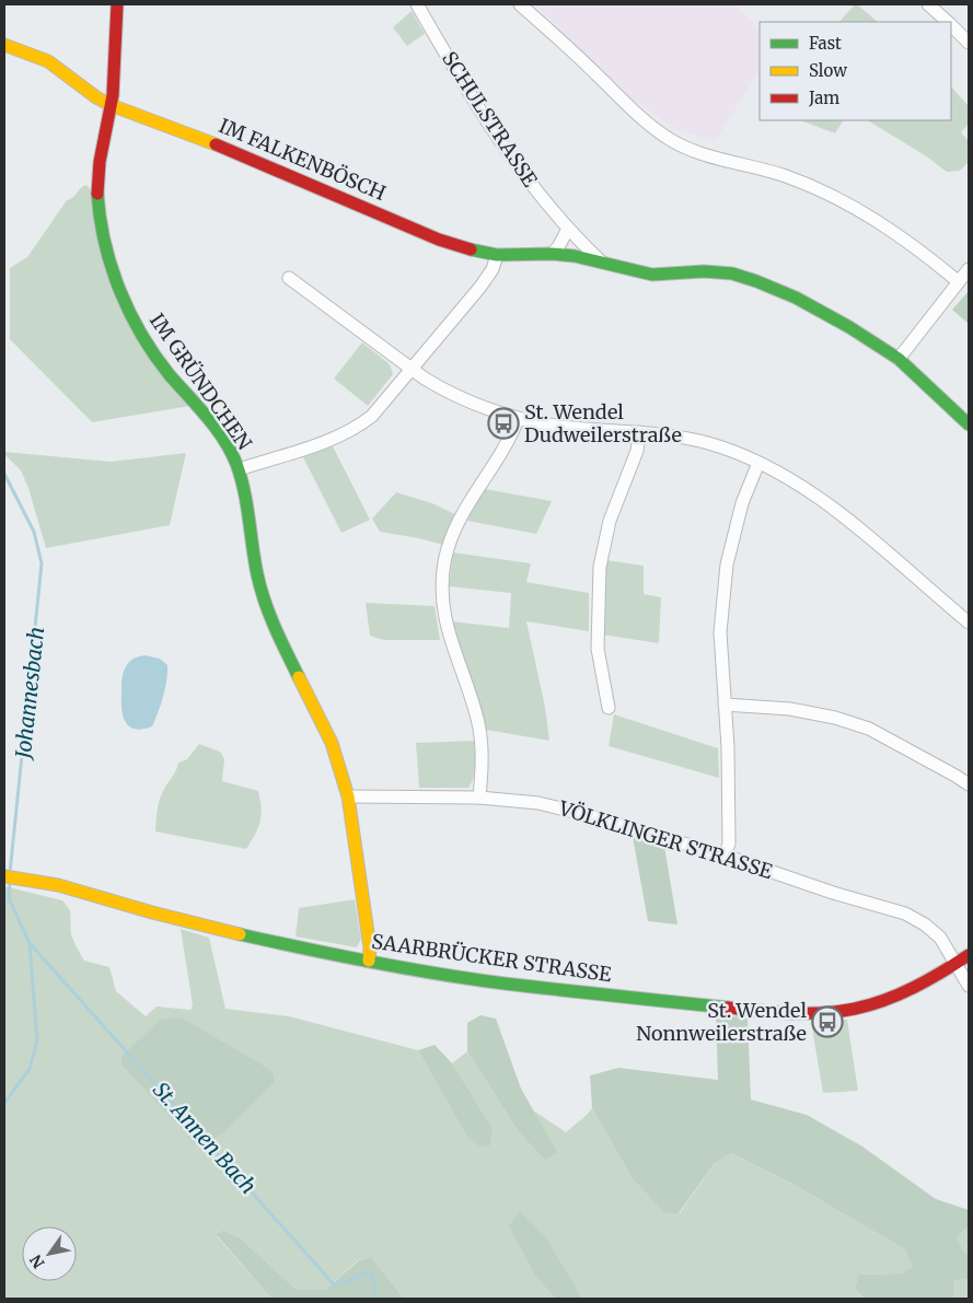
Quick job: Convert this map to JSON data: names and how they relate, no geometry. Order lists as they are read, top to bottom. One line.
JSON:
{"streets":{"street":["SCHULSTRASSE","IM FALKENBÖSCH","IM GRÜNDCHEN","VÖLKLINGER STRASSE","SAARBRÜCKER STRASSE"]},"crossings":[["SCHULSTRASSE","IM FALKENBÖSCH"],["IM FALKENBÖSCH","IM GRÜNDCHEN"],["IM GRÜNDCHEN","VÖLKLINGER STRASSE"],["IM GRÜNDCHEN","SAARBRÜCKER STRASSE"],["VÖLKLINGER STRASSE","SAARBRÜCKER STRASSE"]],"water":["Johannesbach","St. Annen Bach"],"places":{"bus stop":["St. Wendel Dudweilerstraße","St. Wendel Nonnweilerstraße"]},"legend":["Fast","Slow","Jam"],"north":"bottom left"}
